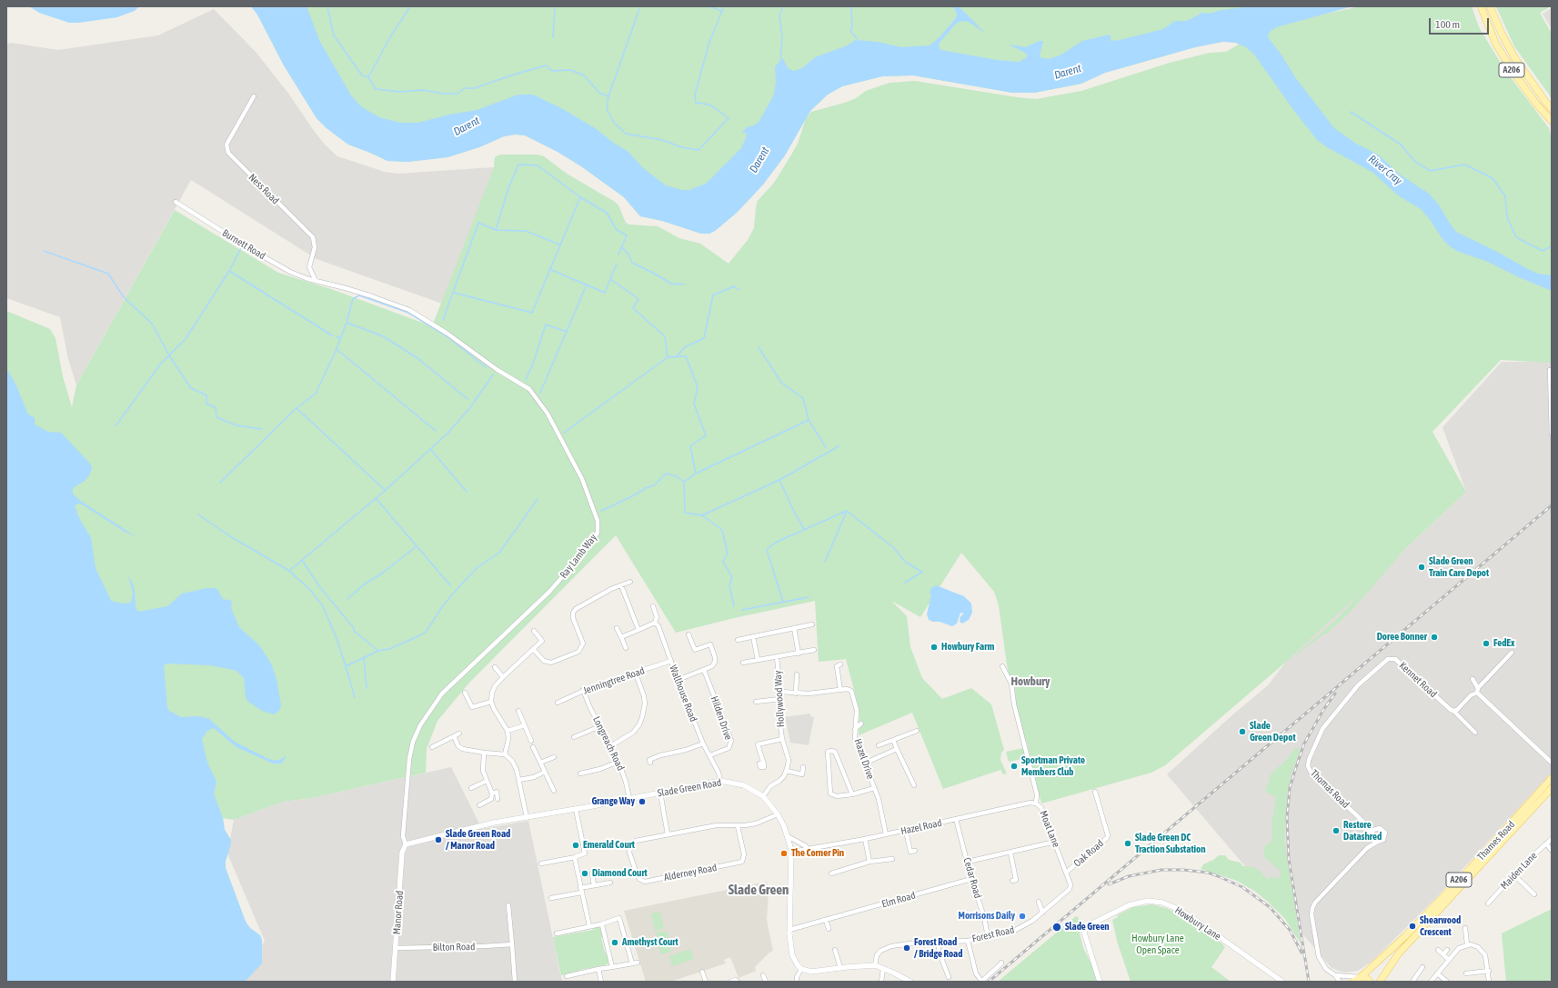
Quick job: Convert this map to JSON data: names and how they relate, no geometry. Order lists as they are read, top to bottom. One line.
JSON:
{"streets":{"main road":["A206","Thames Road"],"street":["Ness Road","Burnett Road","Ray Lamb Way","Kennet Road","Jenningtree Road","Wallhouse Road","Hollywood Way","Hilden Drive","Longreach Road","Hazel Drive","Slade Green Road","Thomas Road","Hazel Road","Moat Lane","Oak Road","Maiden Lane","Alderney Road","Cedar Road","Elm Road","Manor Road","Howbury Lane","Forest Road","Bilton Road"]},"crossings":[["Ness Road","Burnett Road"],["Burnett Road","Ray Lamb Way"],["Ray Lamb Way","Manor Road"],["Kennet Road","Thomas Road"],["Jenningtree Road","Wallhouse Road"],["Jenningtree Road","Longreach Road"],["Wallhouse Road","Hilden Drive"],["Wallhouse Road","Slade Green Road"],["Longreach Road","Slade Green Road"],["Hazel Drive","Hazel Road"],["Slade Green Road","Hazel Road"],["Slade Green Road","Alderney Road"],["Slade Green Road","Elm Road"],["Hazel Road","Moat Lane"],["Hazel Road","Cedar Road"],["Moat Lane","Oak Road"],["Moat Lane","Forest Road"],["Cedar Road","Elm Road"],["Cedar Road","Forest Road"],["Manor Road","Bilton Road"]],"districts":["Howbury","Slade Green"],"water":["Darent","River Cray"],"parks":["Howbury Lane Open Space"],"places":["Slade Green Train Care Depot","Doree Bonner","FedEx","Howbury Farm","Slade Green Depot","Sportman Private Members Club","Grange Way","Restore Datashred","Slade Green Road / Manor Road","Slade Green DC Traction Substation","Emerald Court","The Corner Pin","Diamond Court","Morrisons Daily","Shearwood Crescent","Slade Green","Amethyst Court","Forest Road / Bridge Road"],"scale_bar":"100 m"}
